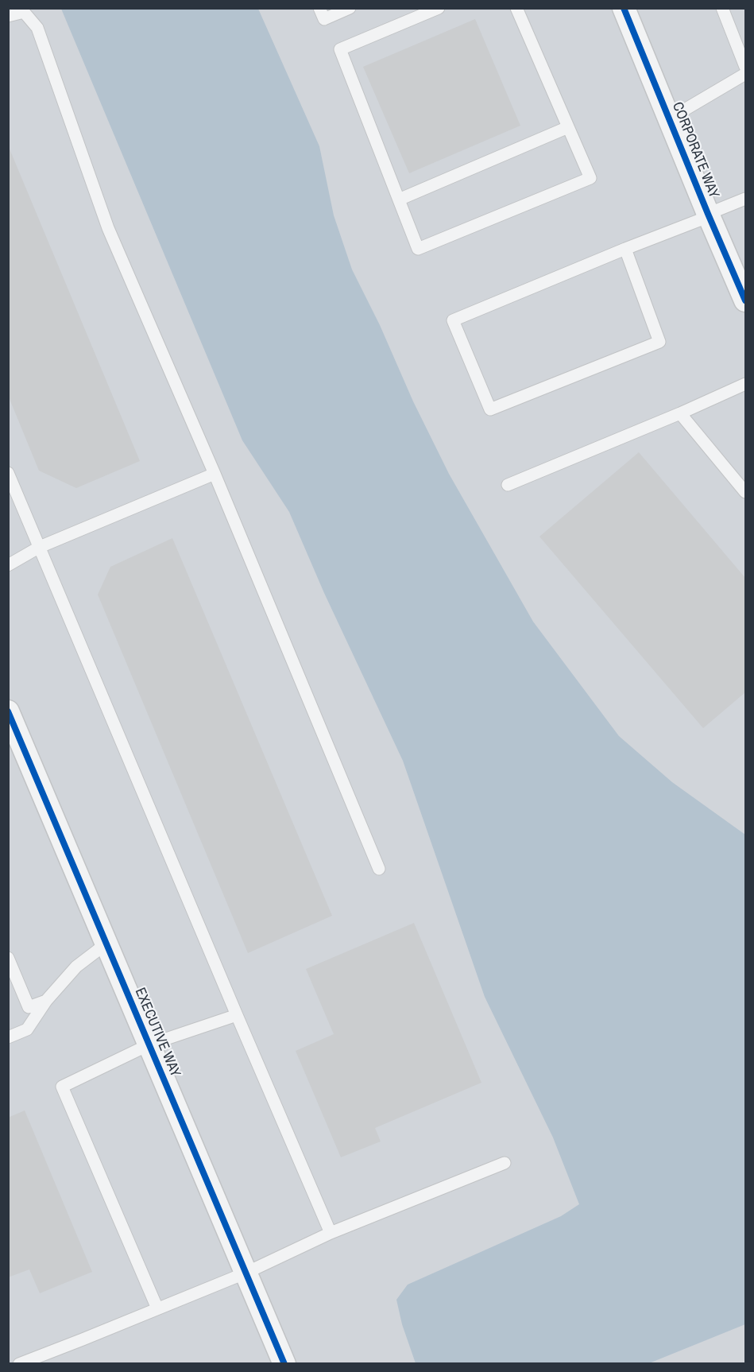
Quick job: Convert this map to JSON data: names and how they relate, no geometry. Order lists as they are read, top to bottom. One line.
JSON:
{"streets":{"street":["CORPORATE WAY","EXECUTIVE WAY"]}}
